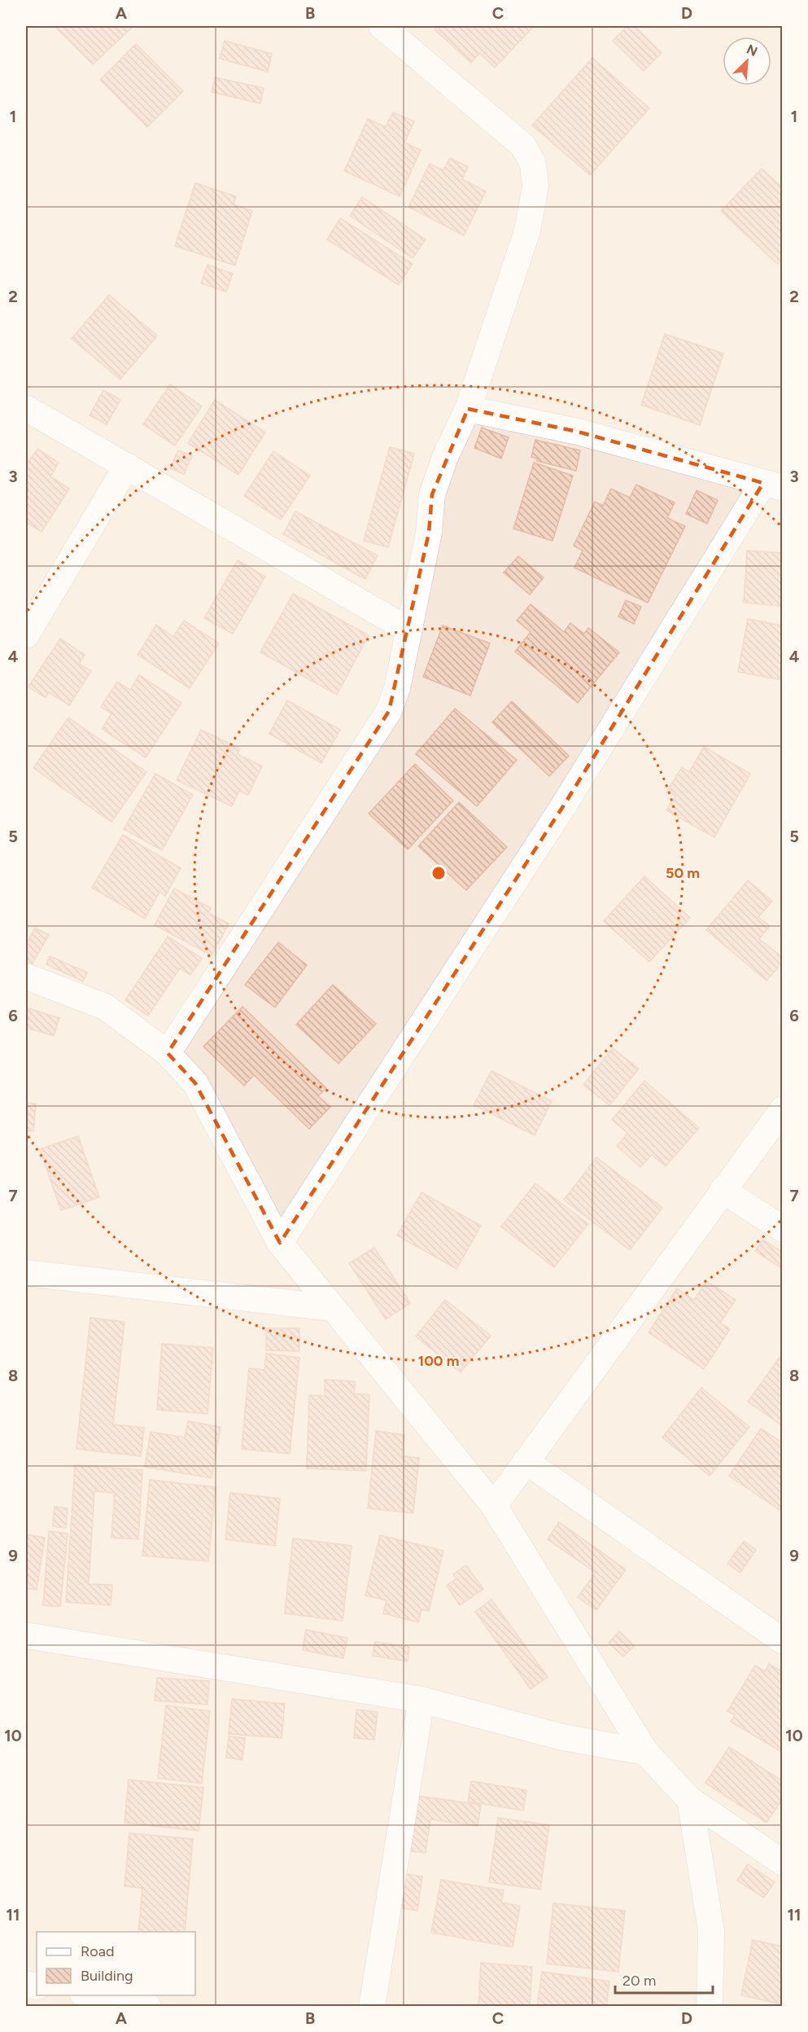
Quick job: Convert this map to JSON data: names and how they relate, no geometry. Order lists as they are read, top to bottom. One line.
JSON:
{"legend":["Road","Building"],"scale_bar":"20 m","north":"top right","grid":{"columns":["A","B","C","D"],"rows":["1","2","3","4","5","6","7","8","9","10","11"]},"rings":["50 m","100 m"]}
